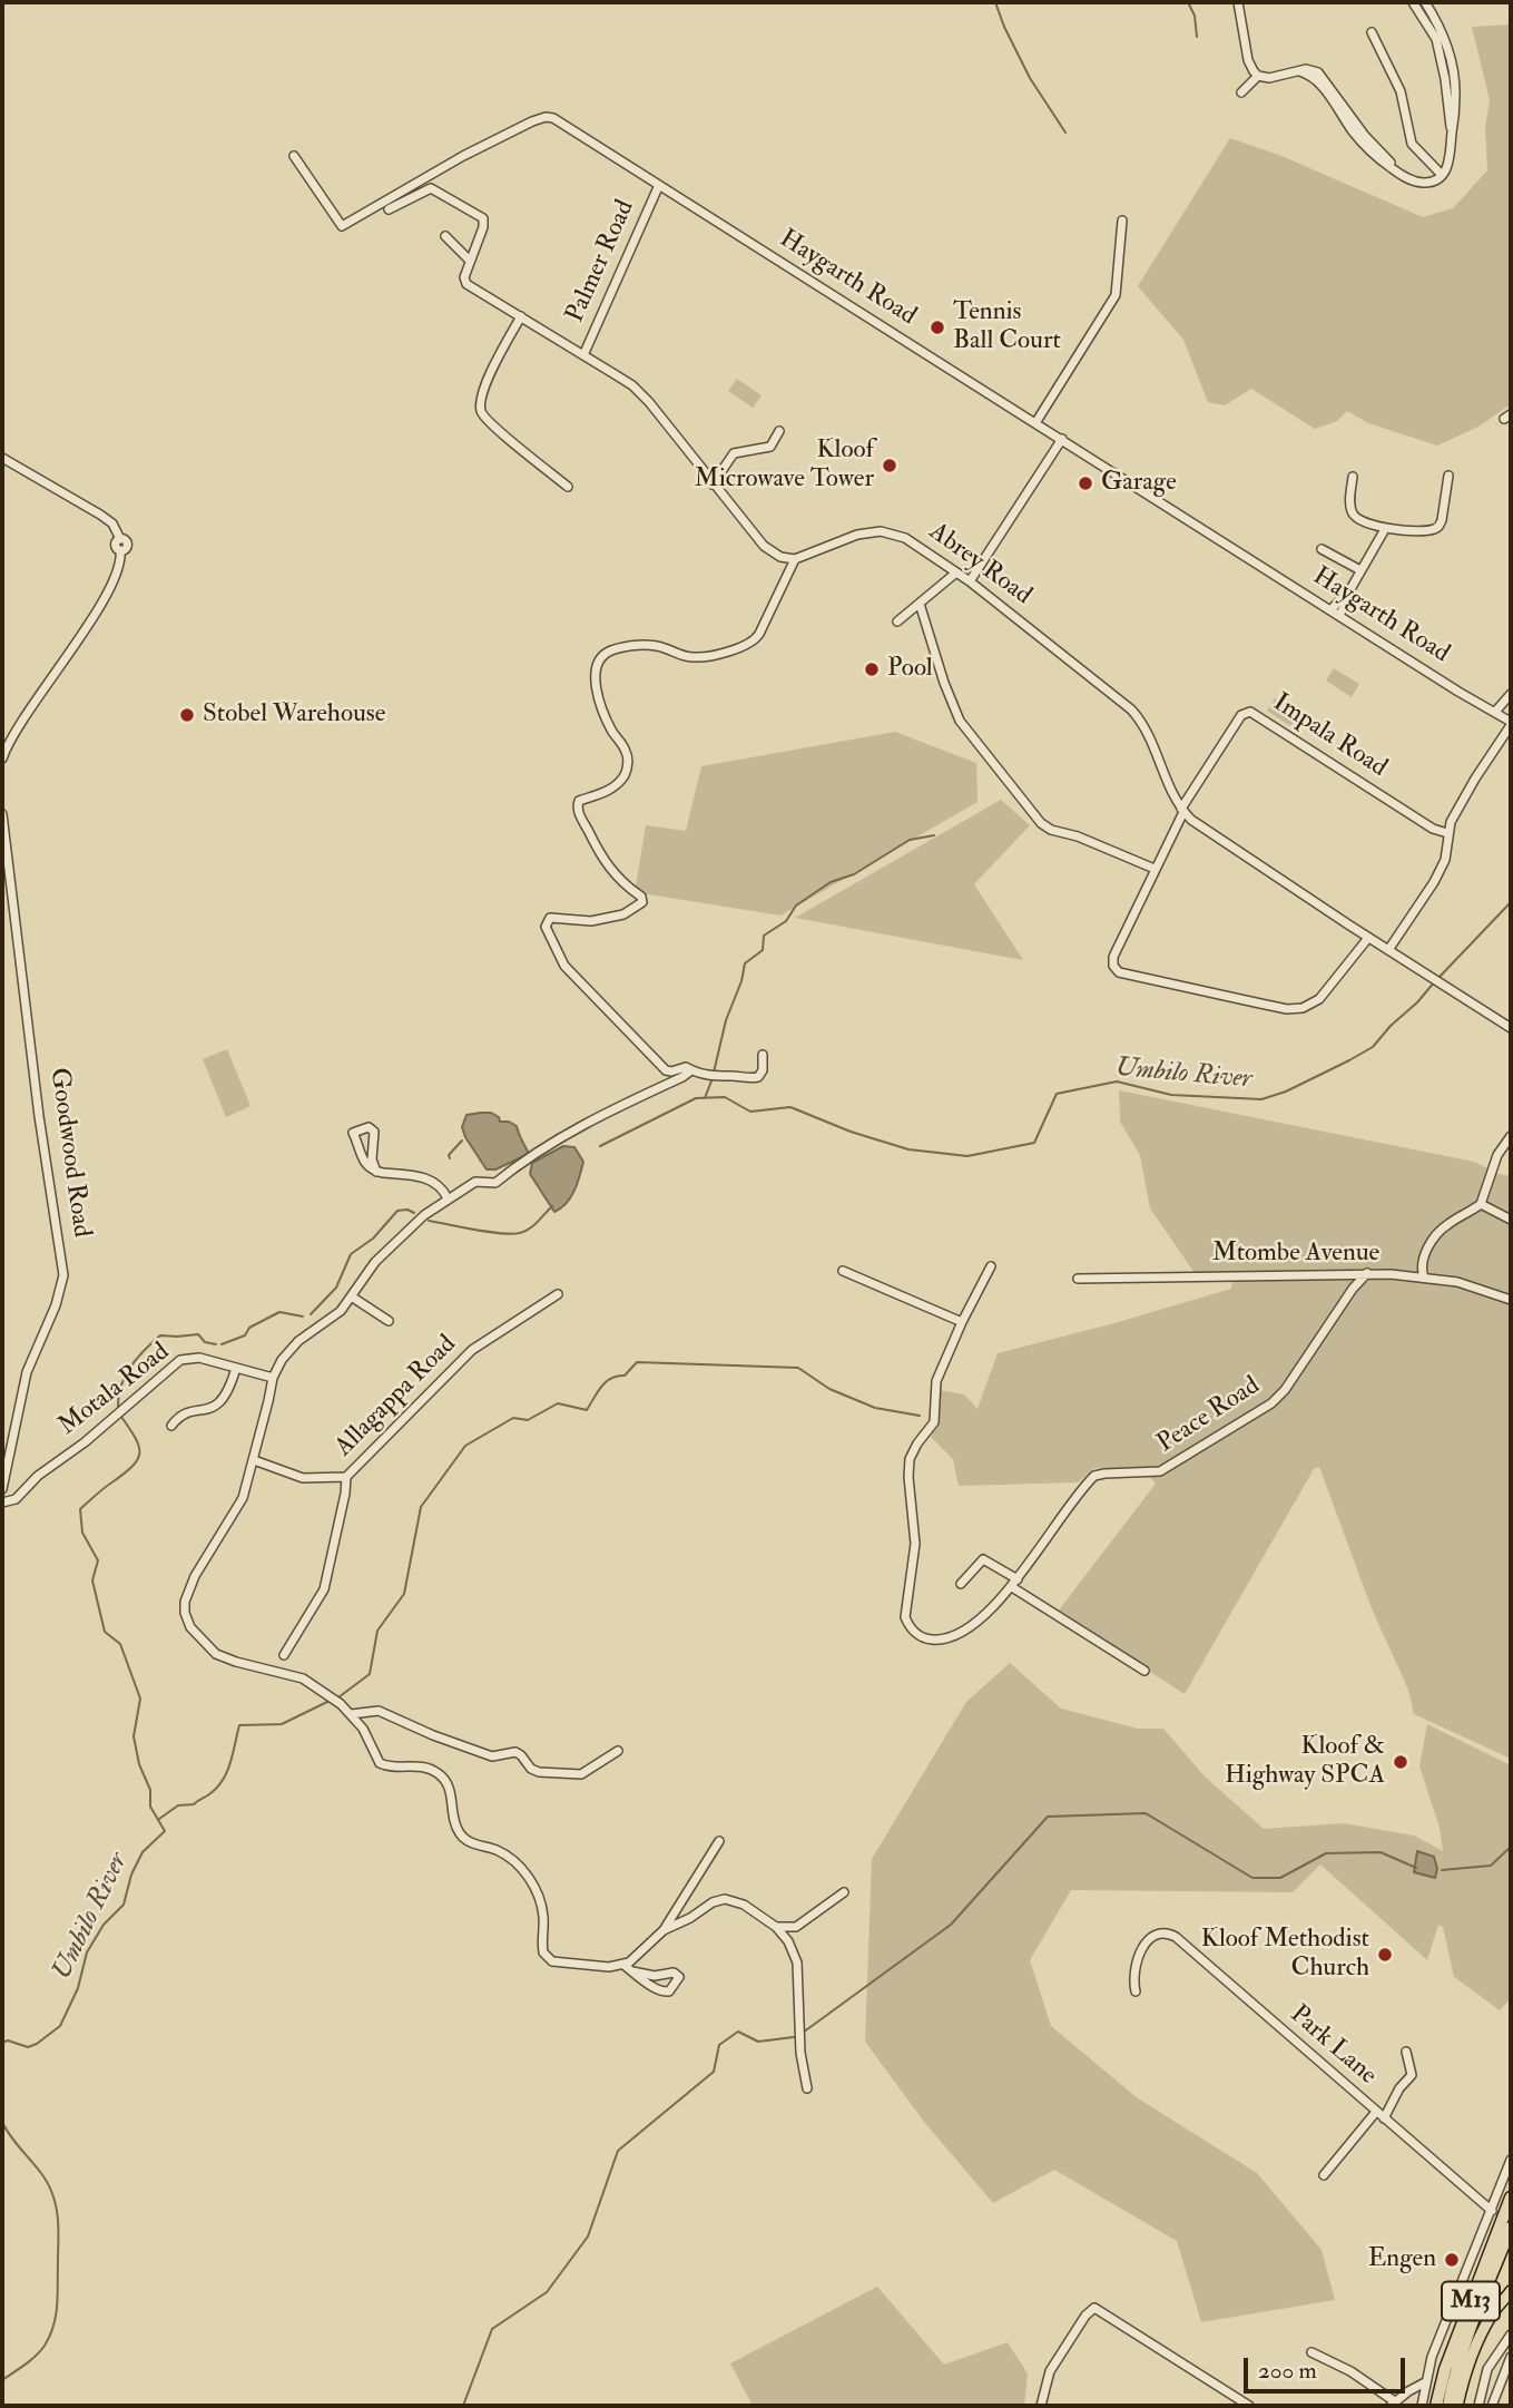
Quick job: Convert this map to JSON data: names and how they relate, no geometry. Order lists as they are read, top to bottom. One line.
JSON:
{"streets":{"highway":["M13"],"street":["Palmer Road","Haygarth Road","Abrey Road","Impala Road","Goodwood Road","Mtombe Avenue","Motala Road","Allagappa Road","Peace Road","Park Lane"]},"crossings":[["Palmer Road","Haygarth Road"],["Abrey Road","Impala Road"],["Mtombe Avenue","Peace Road"]],"water":["Umbilo River"],"places":["Tennis Ball Court","Kloof Microwave Tower","Garage","Pool","Stobel Warehouse","Kloof & Highway SPCA","Kloof Methodist Church","Engen"],"scale_bar":"200 m"}
